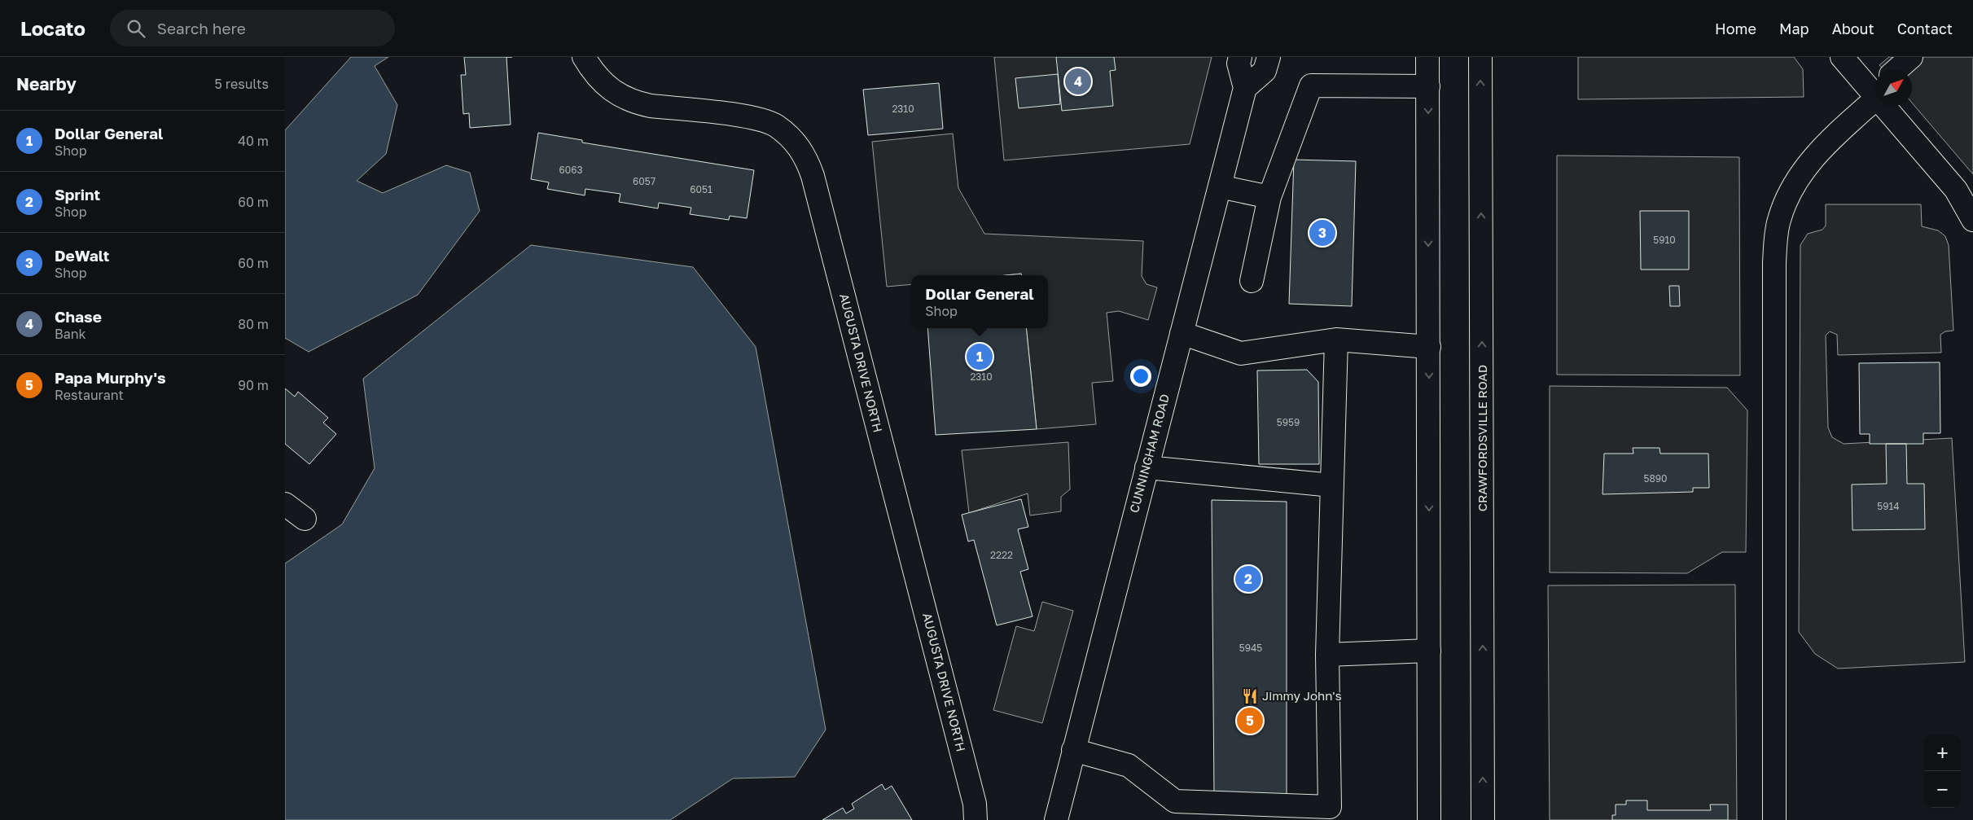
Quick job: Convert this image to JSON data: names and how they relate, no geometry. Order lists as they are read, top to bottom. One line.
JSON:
{"streets":{"street":["AUGUSTA DRIVE NORTH","CRAWFORDSVILLE ROAD","CUNNINGHAM ROAD"]},"places":{"restaurant":["Jimmy John's"]},"house_numbers":["2310","6063","6057","6051","5910","2310","5959","5890","5914","2222","5945"],"north":"top right","page":{"header":"Locato","search":"Search here","nav":["Home","Map","About","Contact"],"heading":["Nearby","5 results"],"pins":["4","3","1","2","5"],"list":[{"mark":"1","name":"Dollar General","note":"Shop","value":"40 m"},{"mark":"2","name":"Sprint","note":"Shop","value":"60 m"},{"mark":"3","name":"DeWalt","note":"Shop","value":"60 m"},{"mark":"4","name":"Chase","note":"Bank","value":"80 m"},{"mark":"5","name":"Papa Murphy's","note":"Restaurant","value":"90 m"}],"popup":["Dollar General","Shop"],"map_buttons":["+","−"]}}
